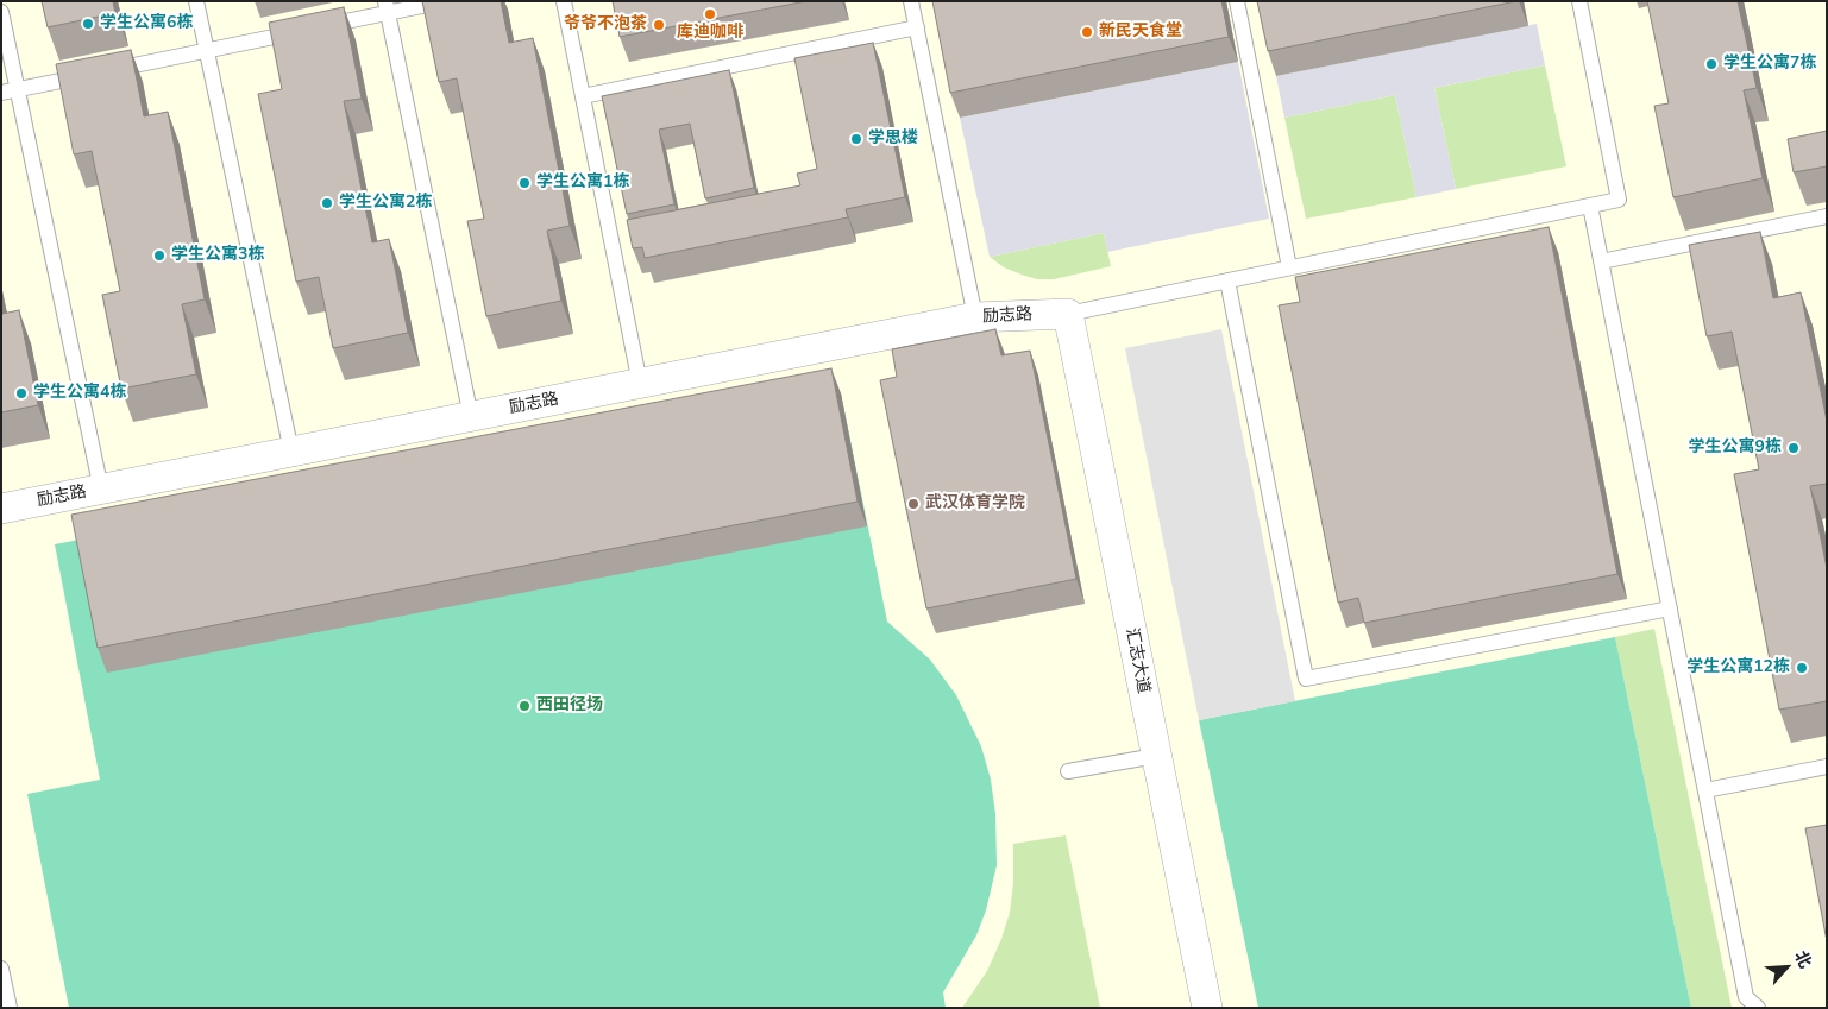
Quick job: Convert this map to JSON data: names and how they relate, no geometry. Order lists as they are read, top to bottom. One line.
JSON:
{"streets":{"street":["励志路","汇志大道"]},"crossings":[["励志路","汇志大道"]],"places":["库迪咖啡","学生公寓6栋","爷爷不泡茶","新民天食堂","学生公寓7栋","学思楼","学生公寓1栋","学生公寓2栋","学生公寓3栋","学生公寓4栋","学生公寓9栋","武汉体育学院","学生公寓12栋","西田径场"],"north":"top right"}
